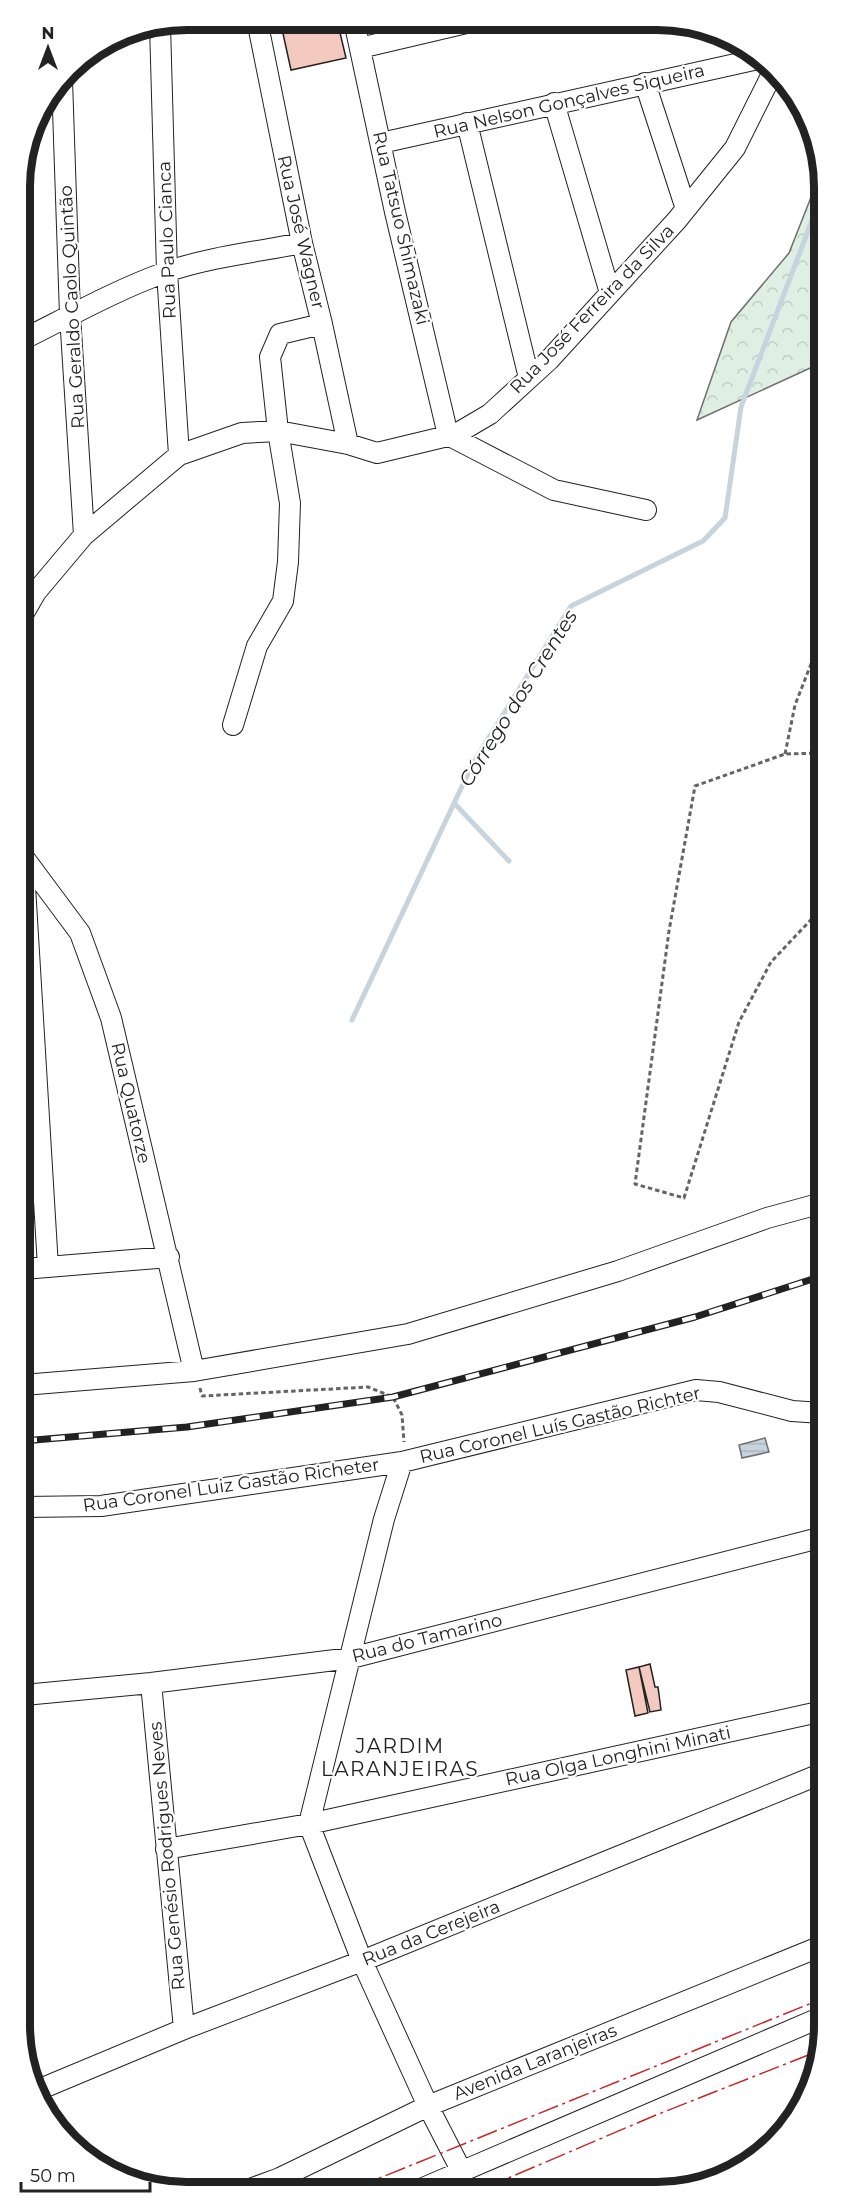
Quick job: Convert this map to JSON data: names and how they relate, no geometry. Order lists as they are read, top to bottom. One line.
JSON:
{"streets":{"street":["Rua Nelson Gonçalves Siqueira","Rua Tatsuo Shimazaki","Rua José Wagner","Rua Paulo Cianca","Rua Geraldo Caolo Quintão","Rua José Ferreira da Silva","Rua Quatorze","Rua Coronel Luís Gastão Richter","Rua Coronel Luiz Gastão Richeter","Rua do Tamarino","Rua Olga Longhini Minati","Rua Genésio Rodrigues Neves","Rua da Cerejeira","Avenida Laranjeiras"]},"crossings":[["Rua Nelson Gonçalves Siqueira","Rua Tatsuo Shimazaki"],["Rua Tatsuo Shimazaki","Rua José Ferreira da Silva"],["Rua José Wagner","Rua José Ferreira da Silva"],["Rua Paulo Cianca","Rua José Ferreira da Silva"],["Rua Geraldo Caolo Quintão","Rua José Ferreira da Silva"],["Rua Coronel Luís Gastão Richter","Rua Coronel Luiz Gastão Richeter"],["Rua do Tamarino","Rua Genésio Rodrigues Neves"],["Rua Olga Longhini Minati","Rua Genésio Rodrigues Neves"],["Rua Genésio Rodrigues Neves","Rua da Cerejeira"]],"districts":["JARDIM LARANJEIRAS"],"water":["Córrego dos Crentes"],"scale_bar":"50 m","north":"top"}
